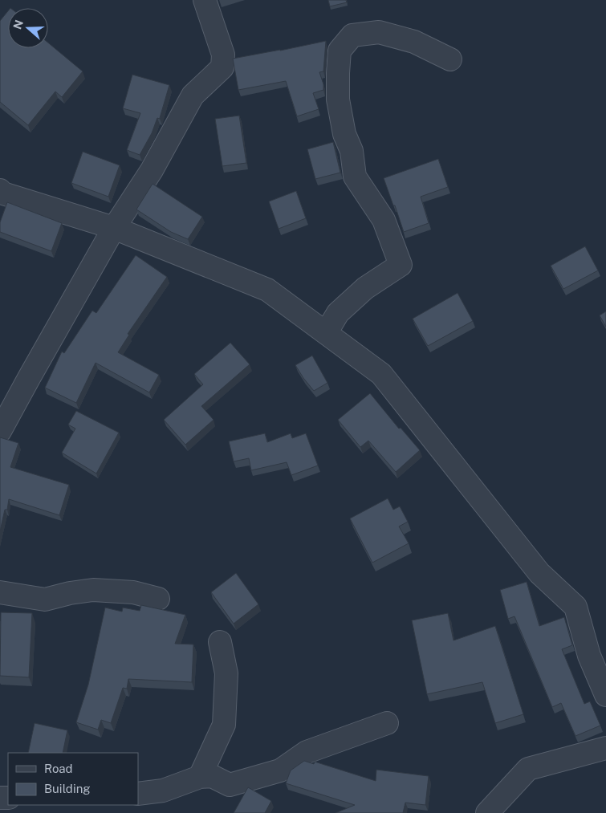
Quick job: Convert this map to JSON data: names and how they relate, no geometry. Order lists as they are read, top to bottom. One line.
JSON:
{"legend":["Road","Building"],"north":"left"}
